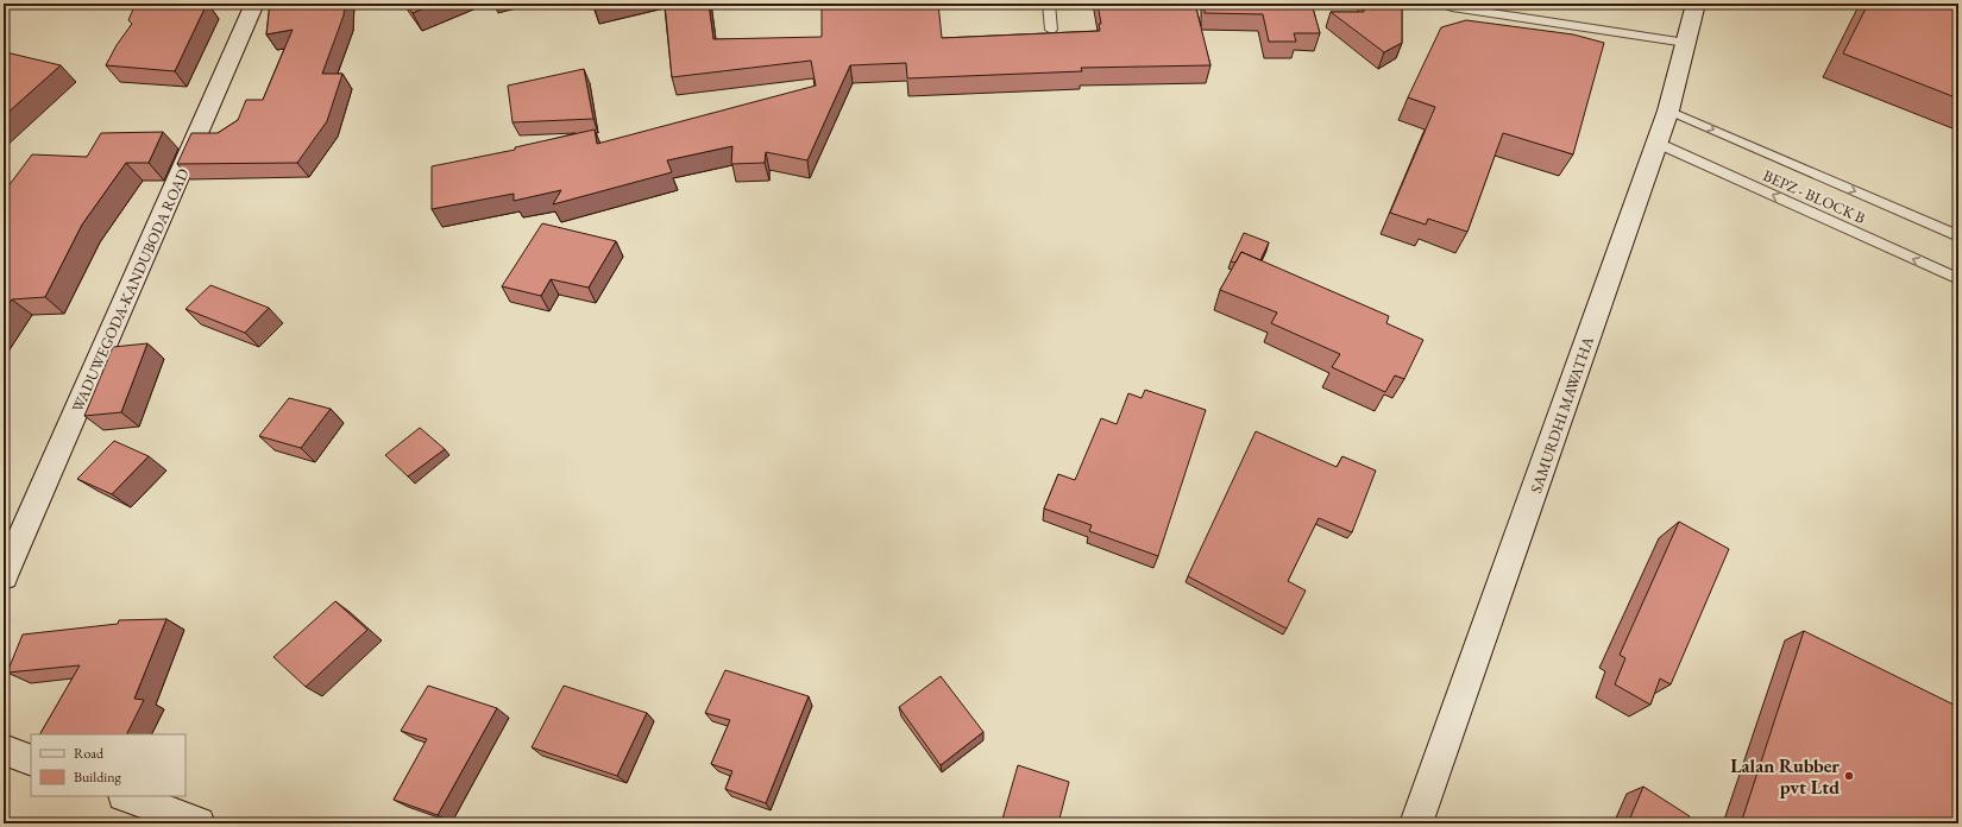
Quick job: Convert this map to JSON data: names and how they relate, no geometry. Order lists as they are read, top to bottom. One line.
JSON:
{"streets":{"main road":["WADUWEGODA-KANDUBODA ROAD","SAMURDHI MAWATHA"],"lane":["BEPZ - BLOCK B"]},"crossings":[["BEPZ - BLOCK B","SAMURDHI MAWATHA"]],"places":["Lalan Rubber pvt Ltd"],"legend":["Road","Building"]}
